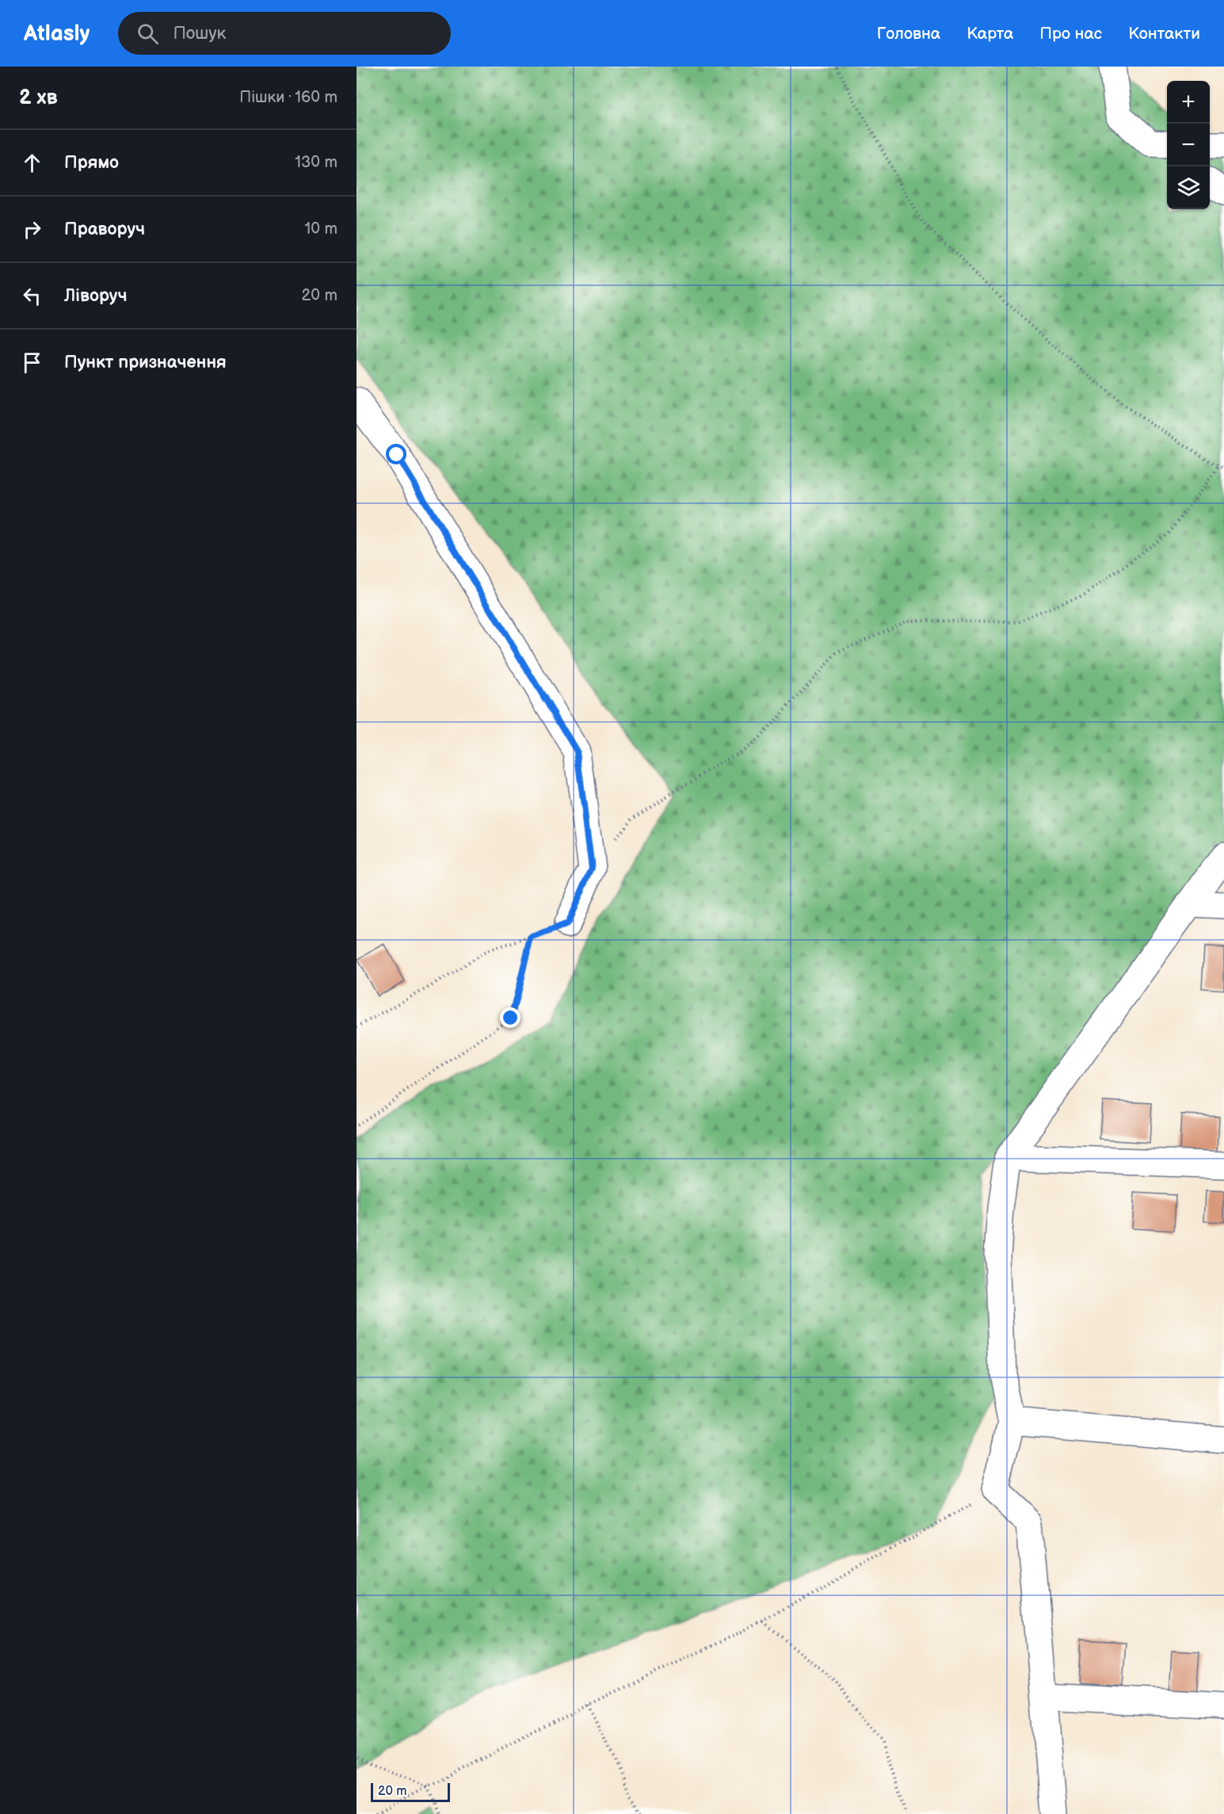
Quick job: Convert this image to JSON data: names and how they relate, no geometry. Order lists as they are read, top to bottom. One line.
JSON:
{"scale_bar":"20 m","page":{"header":"Atlasly","search":"Пошук","nav":["Головна","Карта","Про нас","Контакти"],"heading":["2 хв","Пішки · 160 m"],"map_buttons":["+","−"],"list":[["Прямо","130 m"],["Праворуч","10 m"],["Ліворуч","20 m"],"Пункт призначення"],"scale":"20 m"}}
